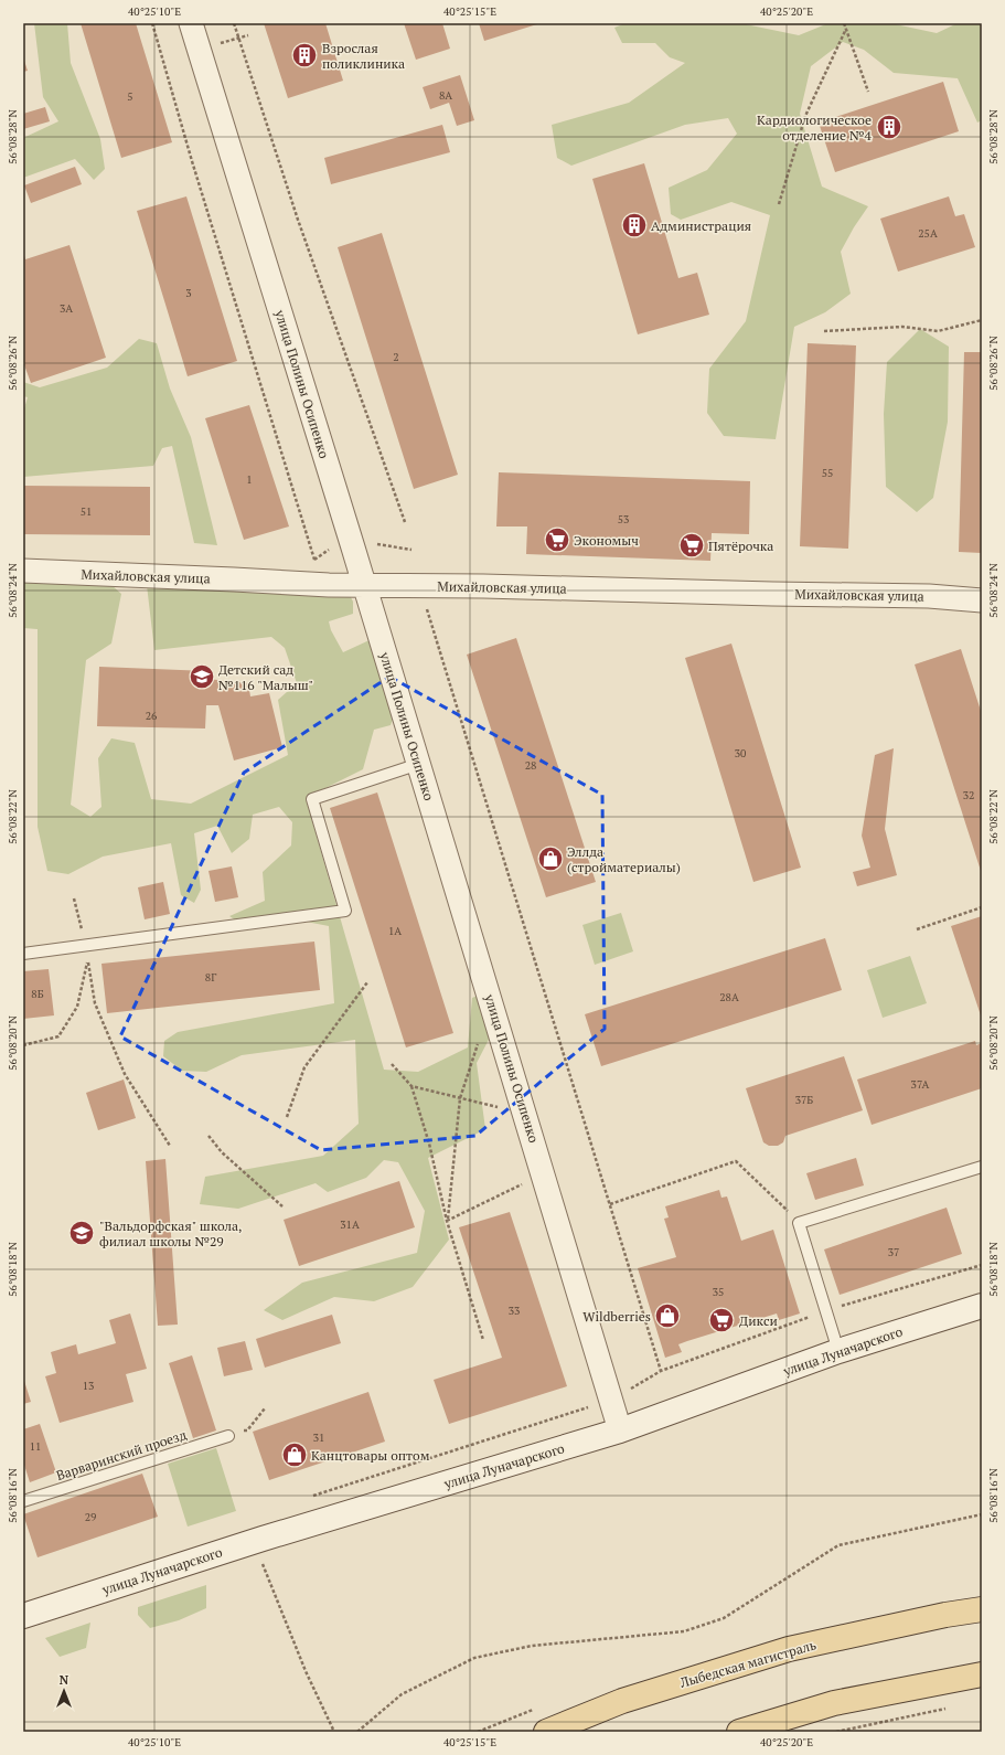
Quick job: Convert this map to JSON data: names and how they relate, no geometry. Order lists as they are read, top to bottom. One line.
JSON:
{"streets":{"main road":["улица Луначарского","Лыбедская магистраль"],"street":["улица Полины Осипенко","Михайловская улица"],"lane":["Варваринский проезд"]},"crossings":[["улица Полины Осипенко","Михайловская улица"],["улица Полины Осипенко","улица Луначарского"]],"places":{"building":["Взрослая поликлиника","Кардиологическое отделение №4","Администрация"],"supermarket":["Экономыч","Пятёрочка","Дикси"],"school or university":["Детский сад №116 \"Малыш\"","\"Вальдорфская\" школа, филиал школы №29"],"shop":["Эллда (стройматериалы)","Wildberries","Канцтовары оптом"]},"house_numbers":["8А","5","25А","3","3А","2","55","1","51","53","26","30","28","32","1А","8Г","8Б","28А","37А","37Б","31А","37","35","33","13","31","11","29"],"north":"top","coordinates":["40°25'10\"E","40°25'15\"E","40°25'20\"E","56°08'28\"N","56°08'26\"N","56°08'24\"N","56°08'22\"N","56°08'20\"N","56°08'18\"N","56°08'16\"N"]}
